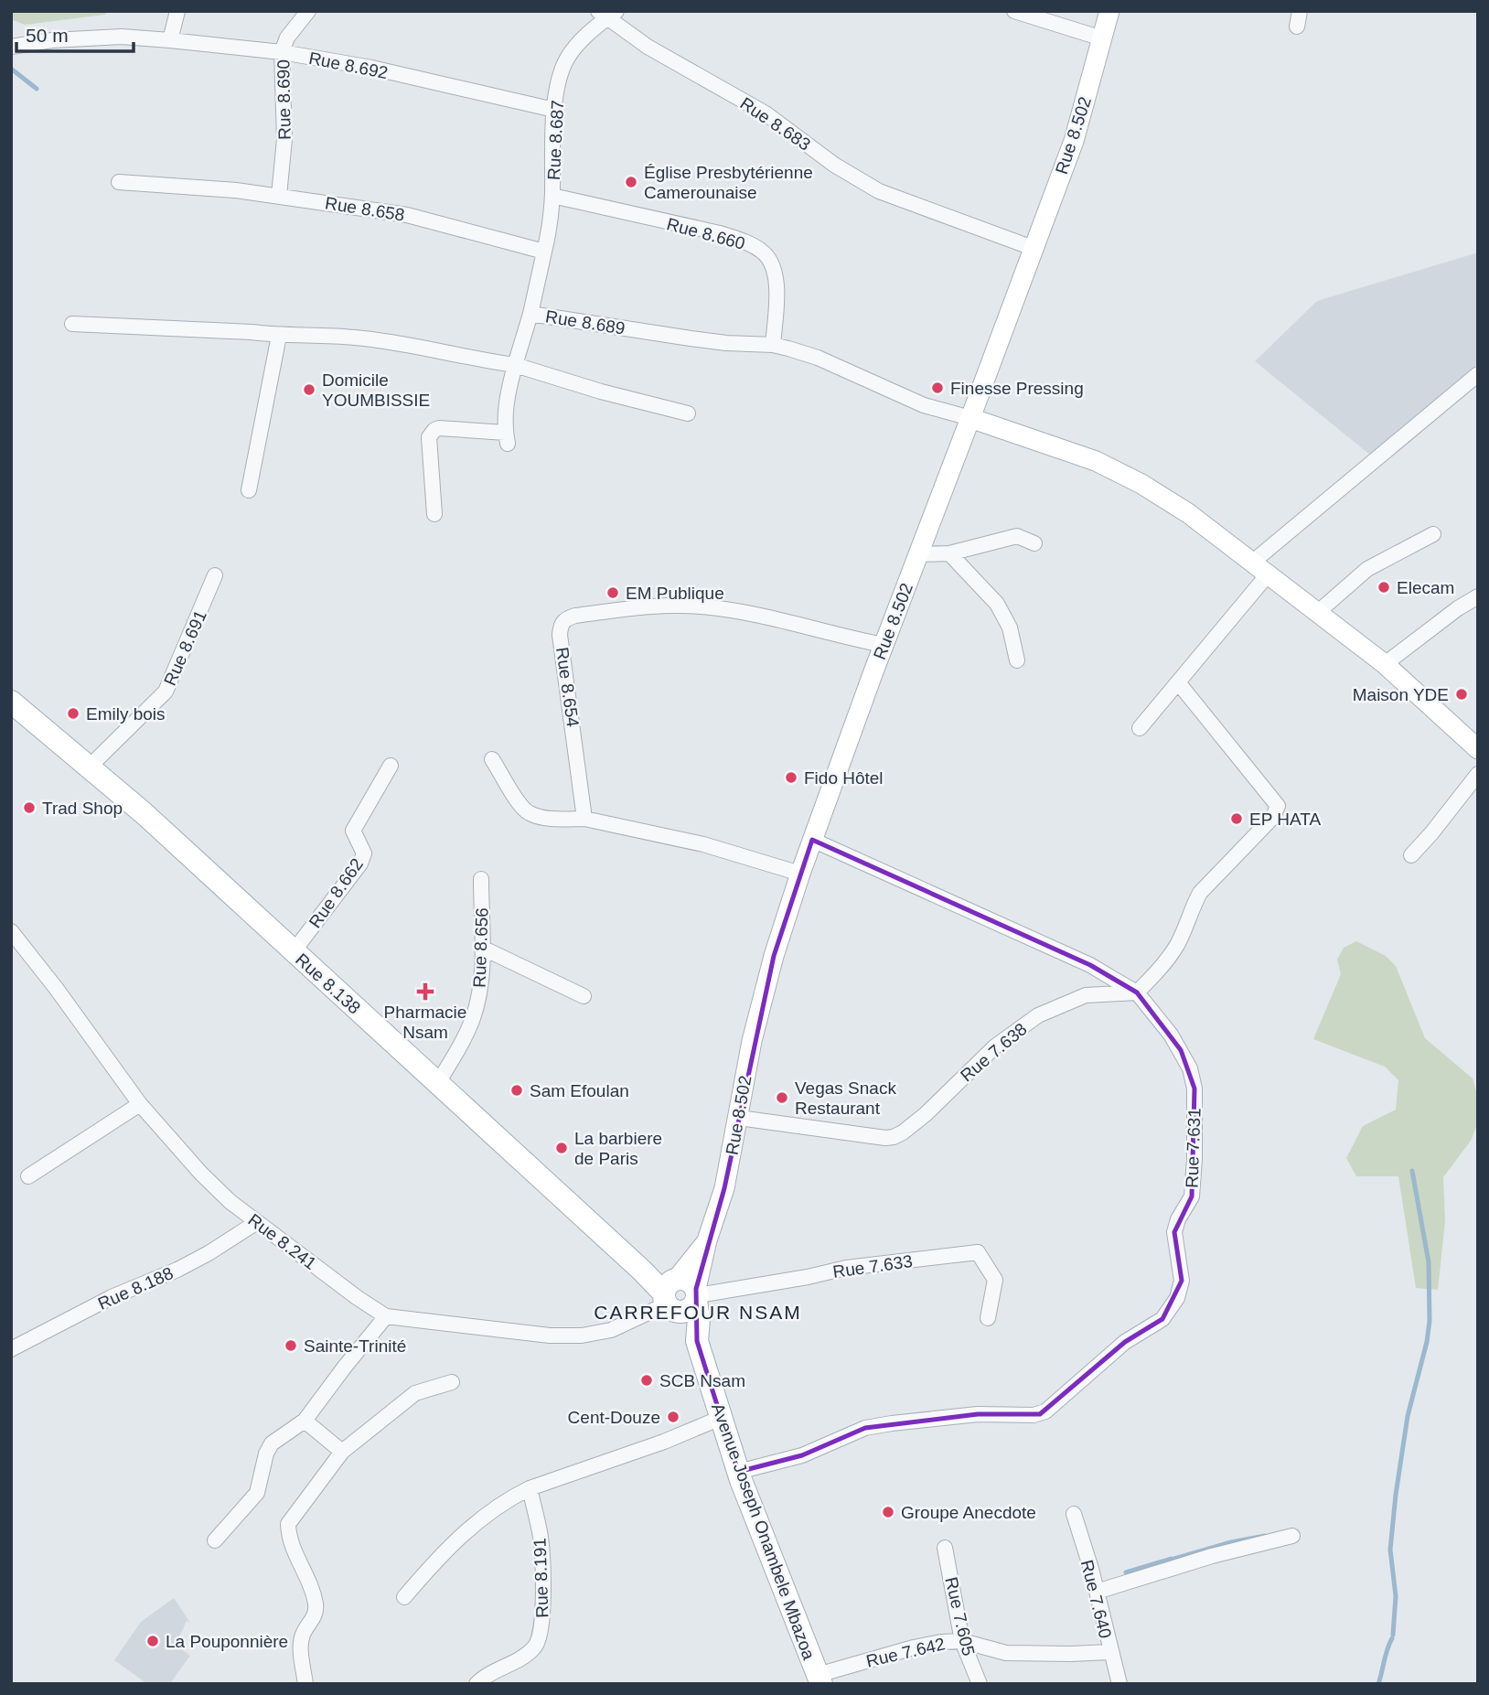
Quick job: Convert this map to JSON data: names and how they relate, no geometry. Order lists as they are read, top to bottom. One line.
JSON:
{"streets":{"main road":["Rue 8.502","Rue 8.138","Avenue Joseph Onambele Mbazoa"],"street":["Rue 8.692","Rue 8.690","Rue 8.683","Rue 8.687","Rue 8.658","Rue 8.660","Rue 8.689","Rue 8.691","Rue 8.654","Rue 8.662","Rue 8.656","Rue 7.638","Rue 7.631","Rue 8.241","Rue 7.633","Rue 8.188","Rue 8.191","Rue 7.640","Rue 7.605","Rue 7.642"]},"crossings":[["Rue 8.692","Rue 8.690"],["Rue 8.692","Rue 8.687"],["Rue 8.690","Rue 8.658"],["Rue 8.683","Rue 8.502"],["Rue 8.683","Rue 8.687"],["Rue 8.502","Rue 8.689"],["Rue 8.502","Rue 8.654"],["Rue 8.502","Rue 8.138"],["Rue 8.502","Rue 7.638"],["Rue 8.502","Rue 7.631"],["Rue 8.502","Rue 8.241"],["Rue 8.502","Rue 7.633"],["Rue 8.502","Avenue Joseph Onambele Mbazoa"],["Rue 8.687","Rue 8.658"],["Rue 8.687","Rue 8.660"],["Rue 8.660","Rue 8.689"],["Rue 8.691","Rue 8.138"],["Rue 8.662","Rue 8.138"],["Rue 8.656","Rue 8.138"],["Rue 8.138","Rue 8.241"],["Rue 8.138","Rue 7.633"],["Rue 8.138","Avenue Joseph Onambele Mbazoa"],["Rue 7.638","Rue 7.631"],["Rue 7.631","Avenue Joseph Onambele Mbazoa"],["Rue 8.241","Rue 7.633"],["Rue 8.241","Rue 8.188"],["Rue 8.241","Avenue Joseph Onambele Mbazoa"],["Rue 7.633","Avenue Joseph Onambele Mbazoa"],["Avenue Joseph Onambele Mbazoa","Rue 7.642"],["Rue 7.640","Rue 7.642"],["Rue 7.605","Rue 7.642"]],"districts":["CARREFOUR NSAM"],"places":{"other":["Église Presbytérienne Camerounaise","Finesse Pressing","Domicile YOUMBISSIE","Elecam","EM Publique","Maison YDE","Emily bois","Fido Hôtel","Trad Shop","EP HATA","Sam Efoulan","Vegas Snack Restaurant","La barbiere de Paris","Sainte-Trinité","SCB Nsam","Cent-Douze","Groupe Anecdote","La Pouponnière"],"health":["Pharmacie Nsam"]},"scale_bar":"50 m"}
